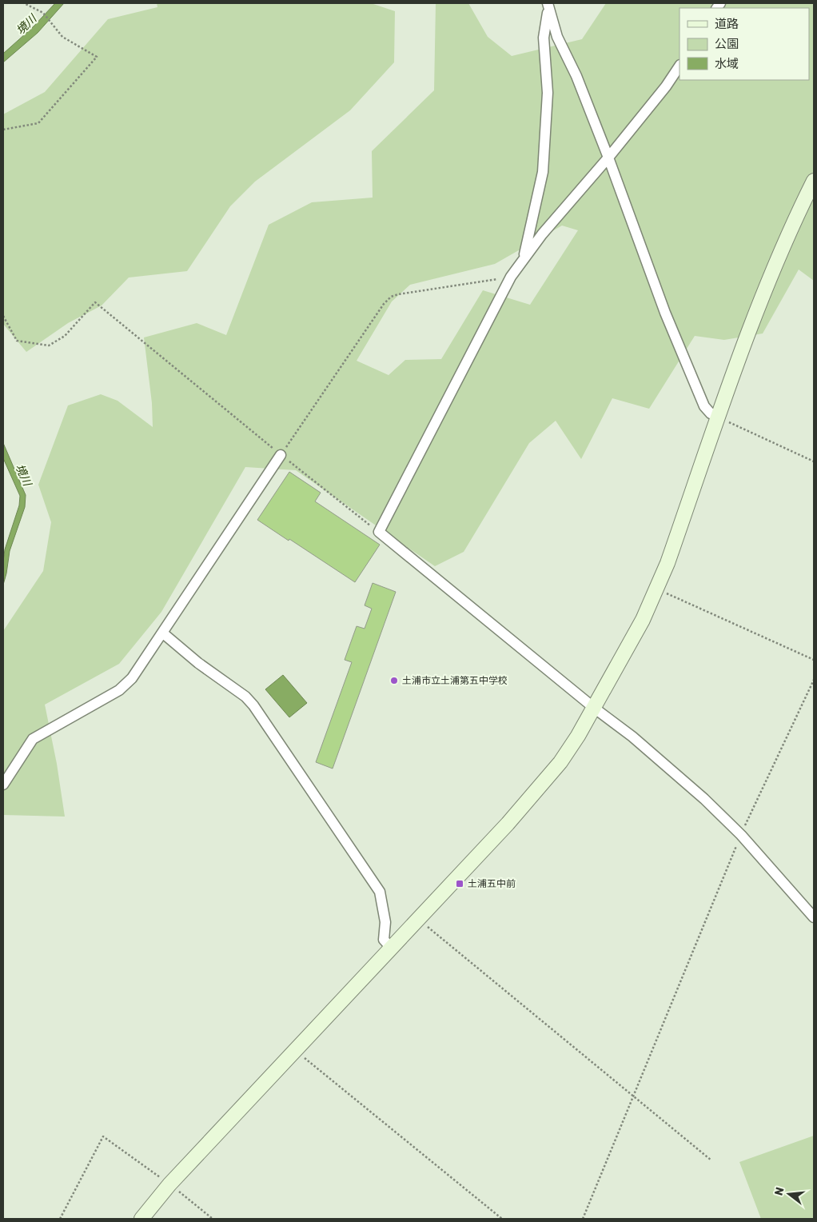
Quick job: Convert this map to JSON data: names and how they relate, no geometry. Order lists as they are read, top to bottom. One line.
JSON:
{"water":["境川"],"places":{"other":["土浦市立土浦第五中学校"],"transit":["土浦五中前"]},"legend":["道路","公園","水域"],"north":"left"}
